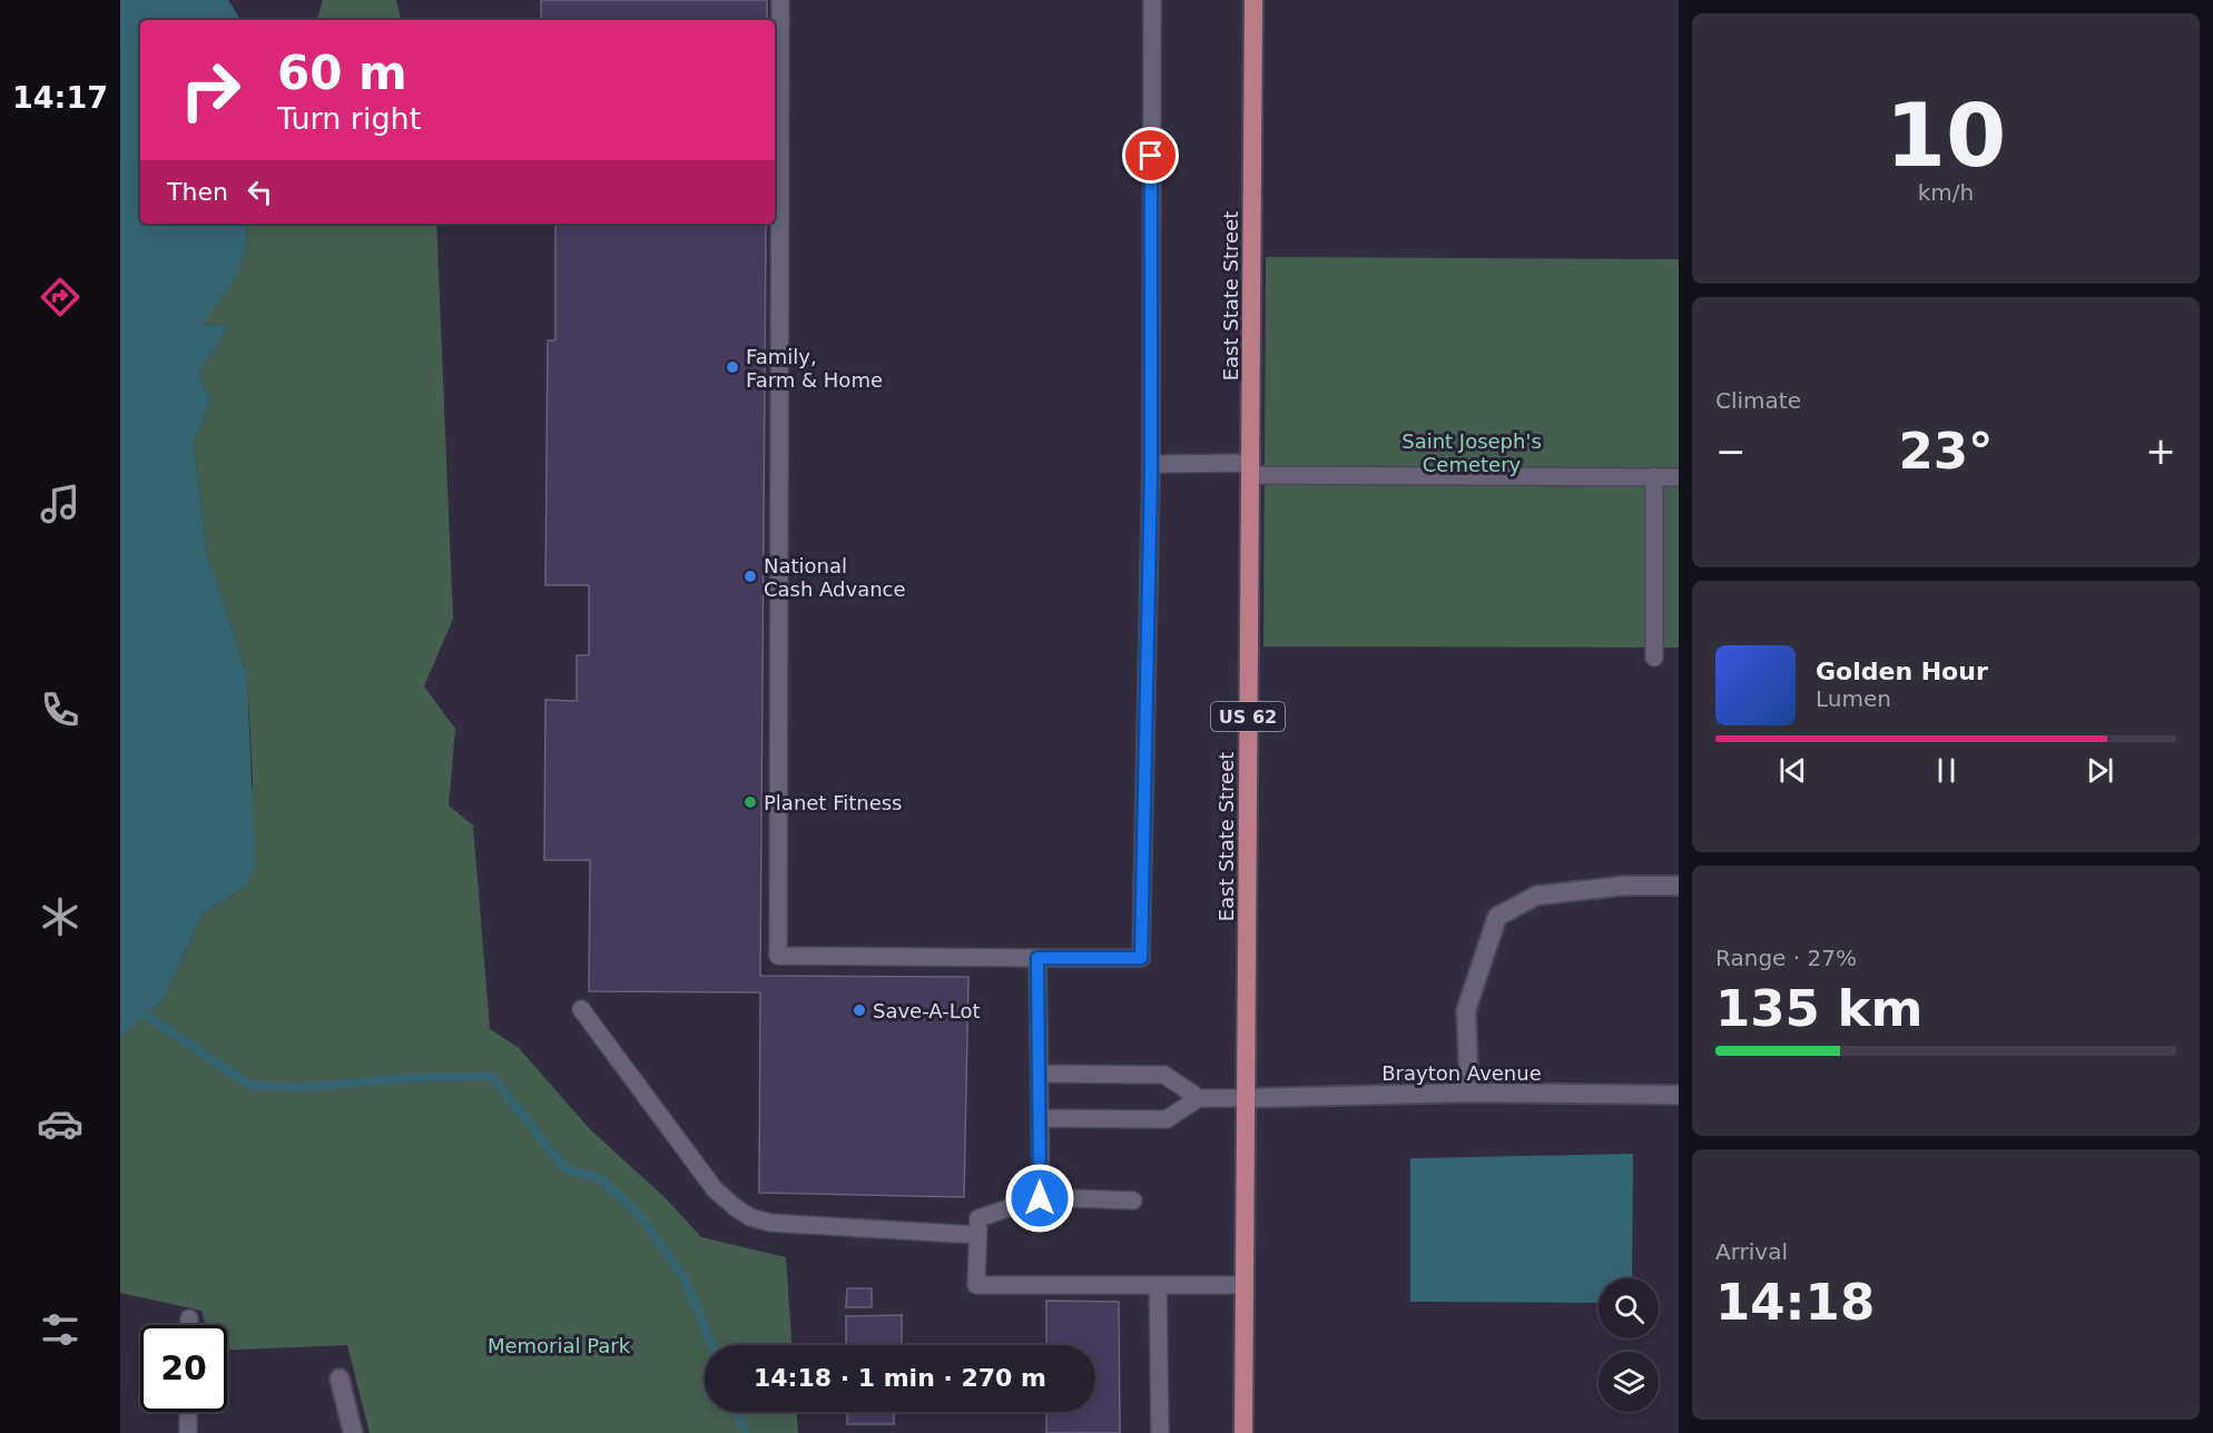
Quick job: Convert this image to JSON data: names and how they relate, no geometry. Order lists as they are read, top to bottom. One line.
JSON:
{"streets":{"highway":["East State Street","US 62"],"street":["Brayton Avenue"]},"crossings":[["East State Street","Brayton Avenue"]],"parks":["Saint Joseph's Cemetery","Memorial Park"],"places":["Family, Farm & Home","National Cash Advance","Planet Fitness","Save-A-Lot"],"page":{"tabs":"14:17","tile":[["10","km/h"],"Climate",["Range · 27%","135 km"],["Arrival","14:18"]],"turn":["60 m","Turn right"],"then":"Then","heat":["−","23°","+"],"song":["Golden Hour","Lumen"],"limit":"20","trip":"14:18 · 1 min · 270 m"}}
